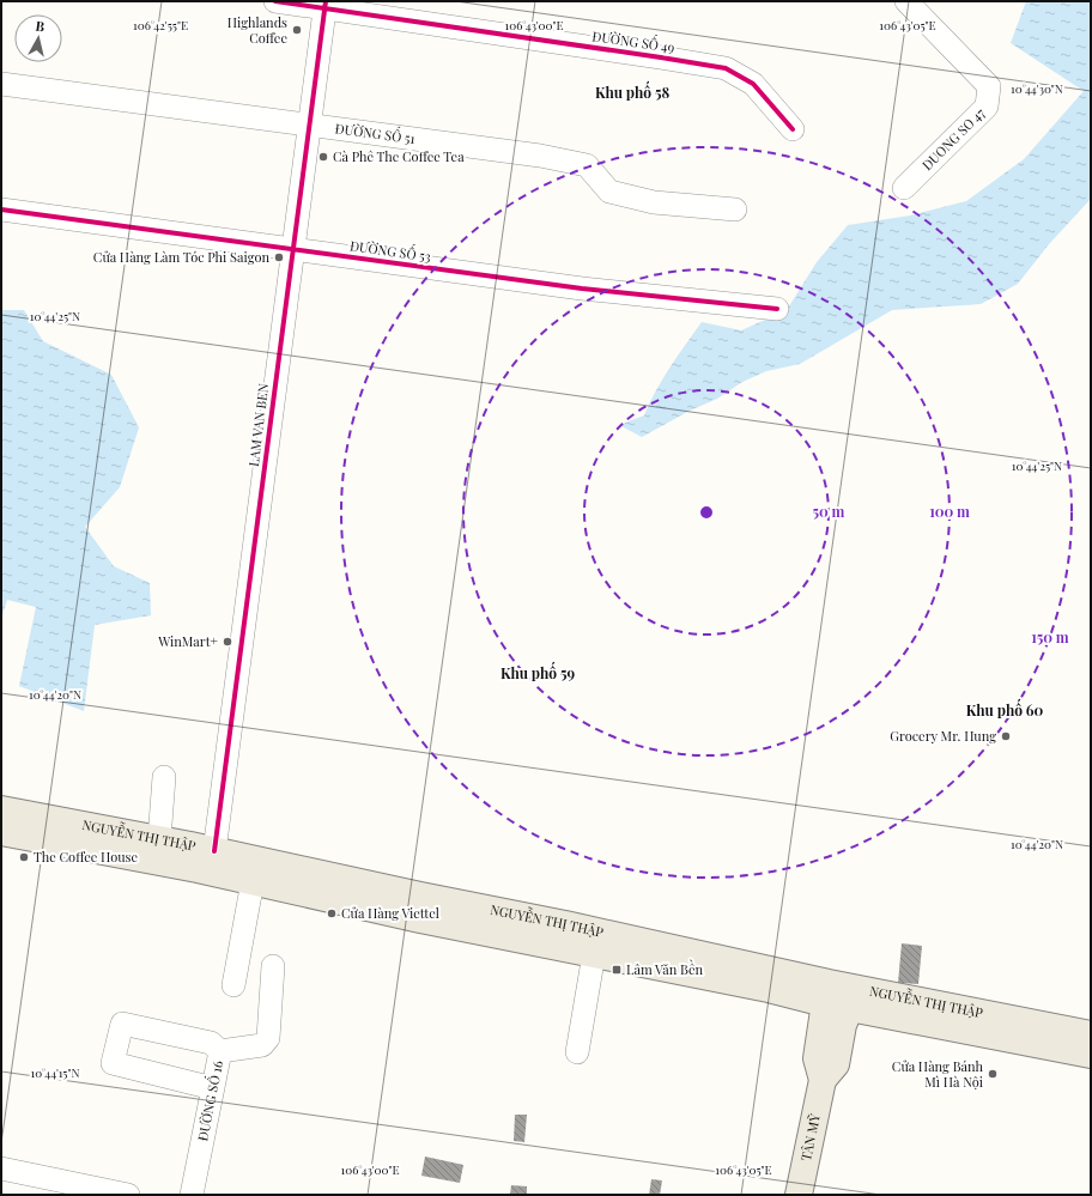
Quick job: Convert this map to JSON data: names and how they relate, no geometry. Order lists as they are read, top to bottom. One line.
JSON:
{"streets":{"main road":["NGUYỄN THỊ THẬP","TÂN MỸ"],"street":["ĐƯỜNG SỐ 49","ĐƯỜNG SỐ 51","DUONG SO 47","ĐƯỜNG SỐ 53","LAM VAN BEN","ĐƯỜNG SỐ 16"]},"crossings":[["ĐƯỜNG SỐ 49","LAM VAN BEN"],["ĐƯỜNG SỐ 51","LAM VAN BEN"],["ĐƯỜNG SỐ 53","LAM VAN BEN"],["LAM VAN BEN","NGUYỄN THỊ THẬP"],["NGUYỄN THỊ THẬP","TÂN MỸ"]],"districts":["Khu phố 58","Khu phố 59","Khu phố 60"],"places":{"other":["Highlands Coffee","Cà Phê The Coffee Tea","Cửa Hàng Làm Tóc Phi Saigon","WinMart+","Grocery Mr. Hung","The Coffee House","Cửa Hàng Viettel","Cửa Hàng Bánh Mì Hà Nội"],"transit":["Lâm Văn Bền"]},"north":"top","coordinates":["106°42'55\"E","106°43'00\"E","106°43'05\"E","10°44'30\"N","10°44'25\"N","10°44'20\"N","10°44'15\"N"],"rings":["50 m","100 m","150 m"]}
